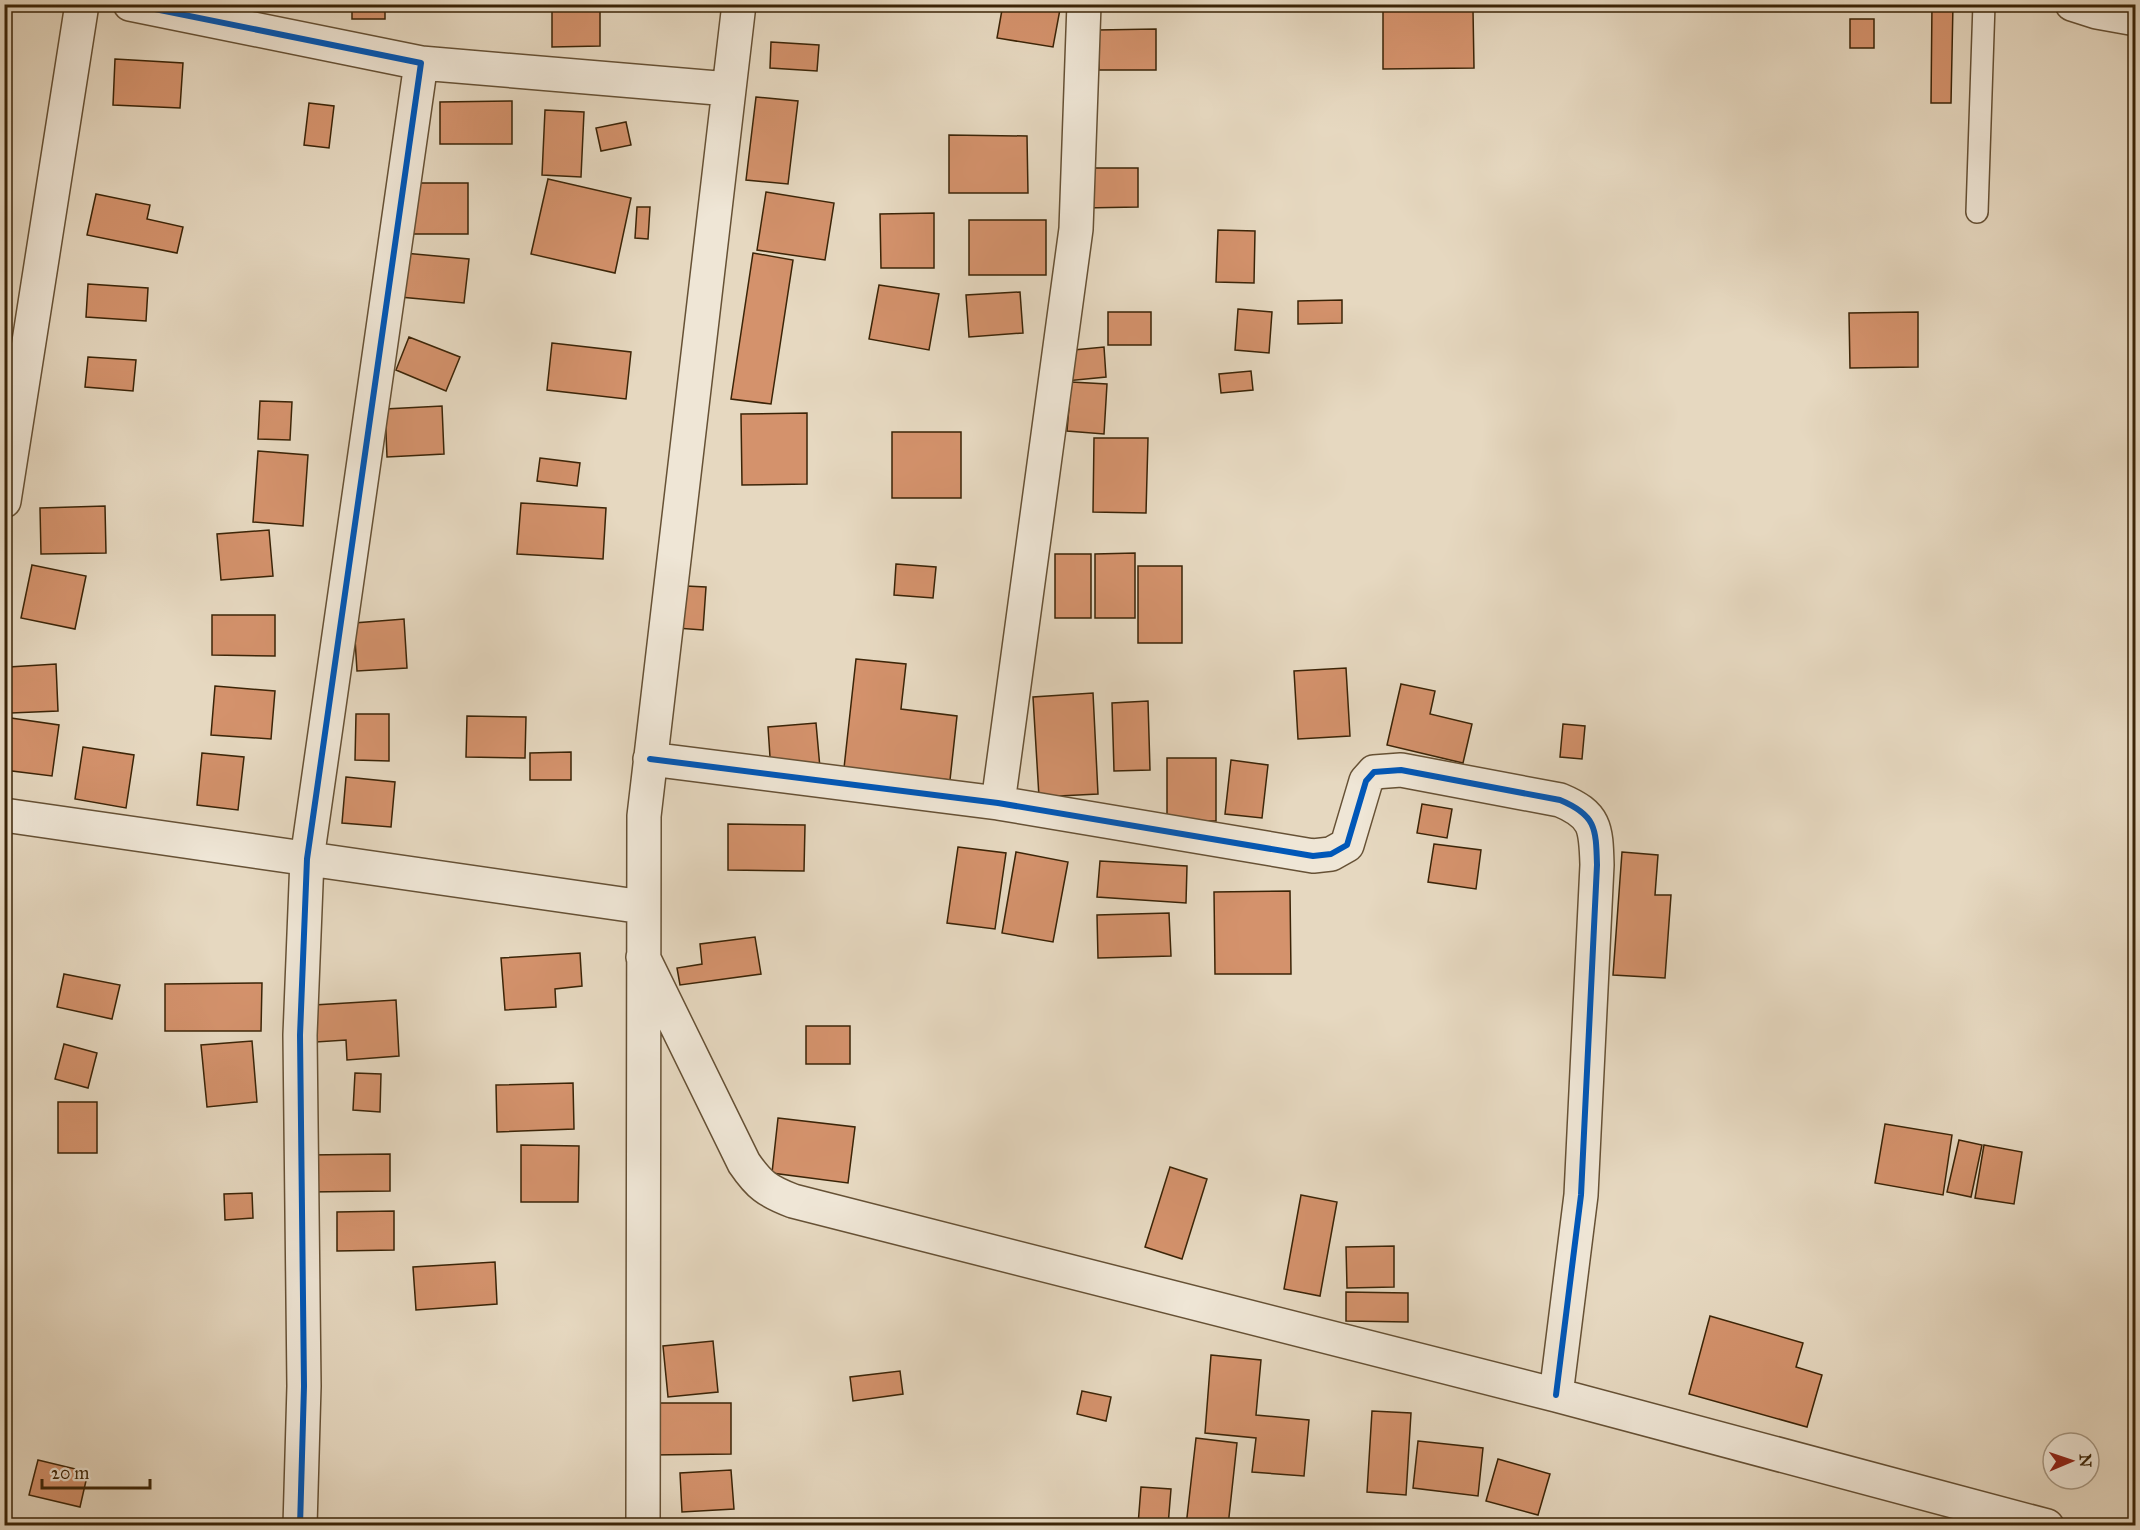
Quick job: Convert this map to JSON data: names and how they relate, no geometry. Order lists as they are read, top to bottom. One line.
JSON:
{"scale_bar":"20 m","north":"right"}
